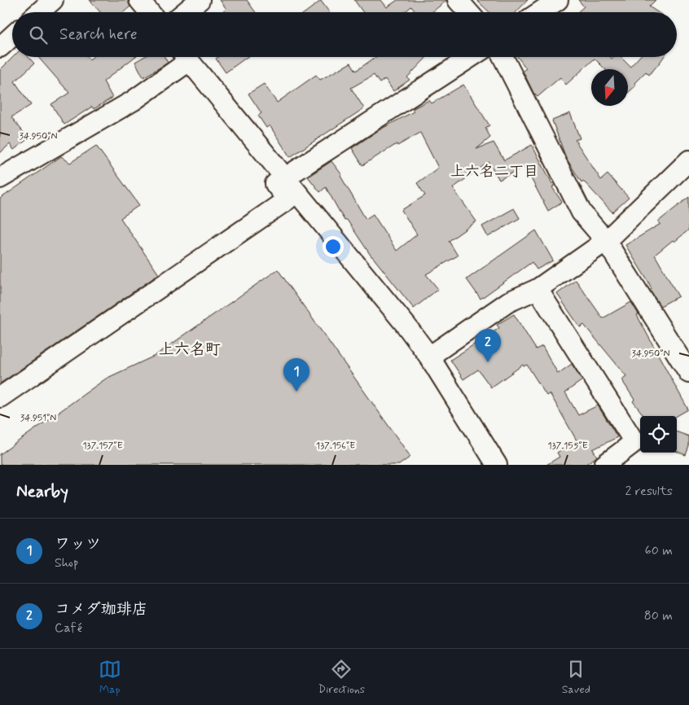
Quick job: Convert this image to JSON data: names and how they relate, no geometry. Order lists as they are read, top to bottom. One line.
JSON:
{"districts":["上六名二丁目","上六名町"],"north":"bottom","page":{"search":"Search here","pins":["2","1"],"heading":["Nearby","2 results"],"list":[{"mark":"1","name":"ワッツ","note":"Shop","value":"60 m"},{"mark":"2","name":"コメダ珈琲店","note":"Café","value":"80 m"}],"nav":["Map","Directions","Saved"]},"coordinates":["34.950°N","34.951°N","137.157°E","137.156°E","137.155°E"]}
